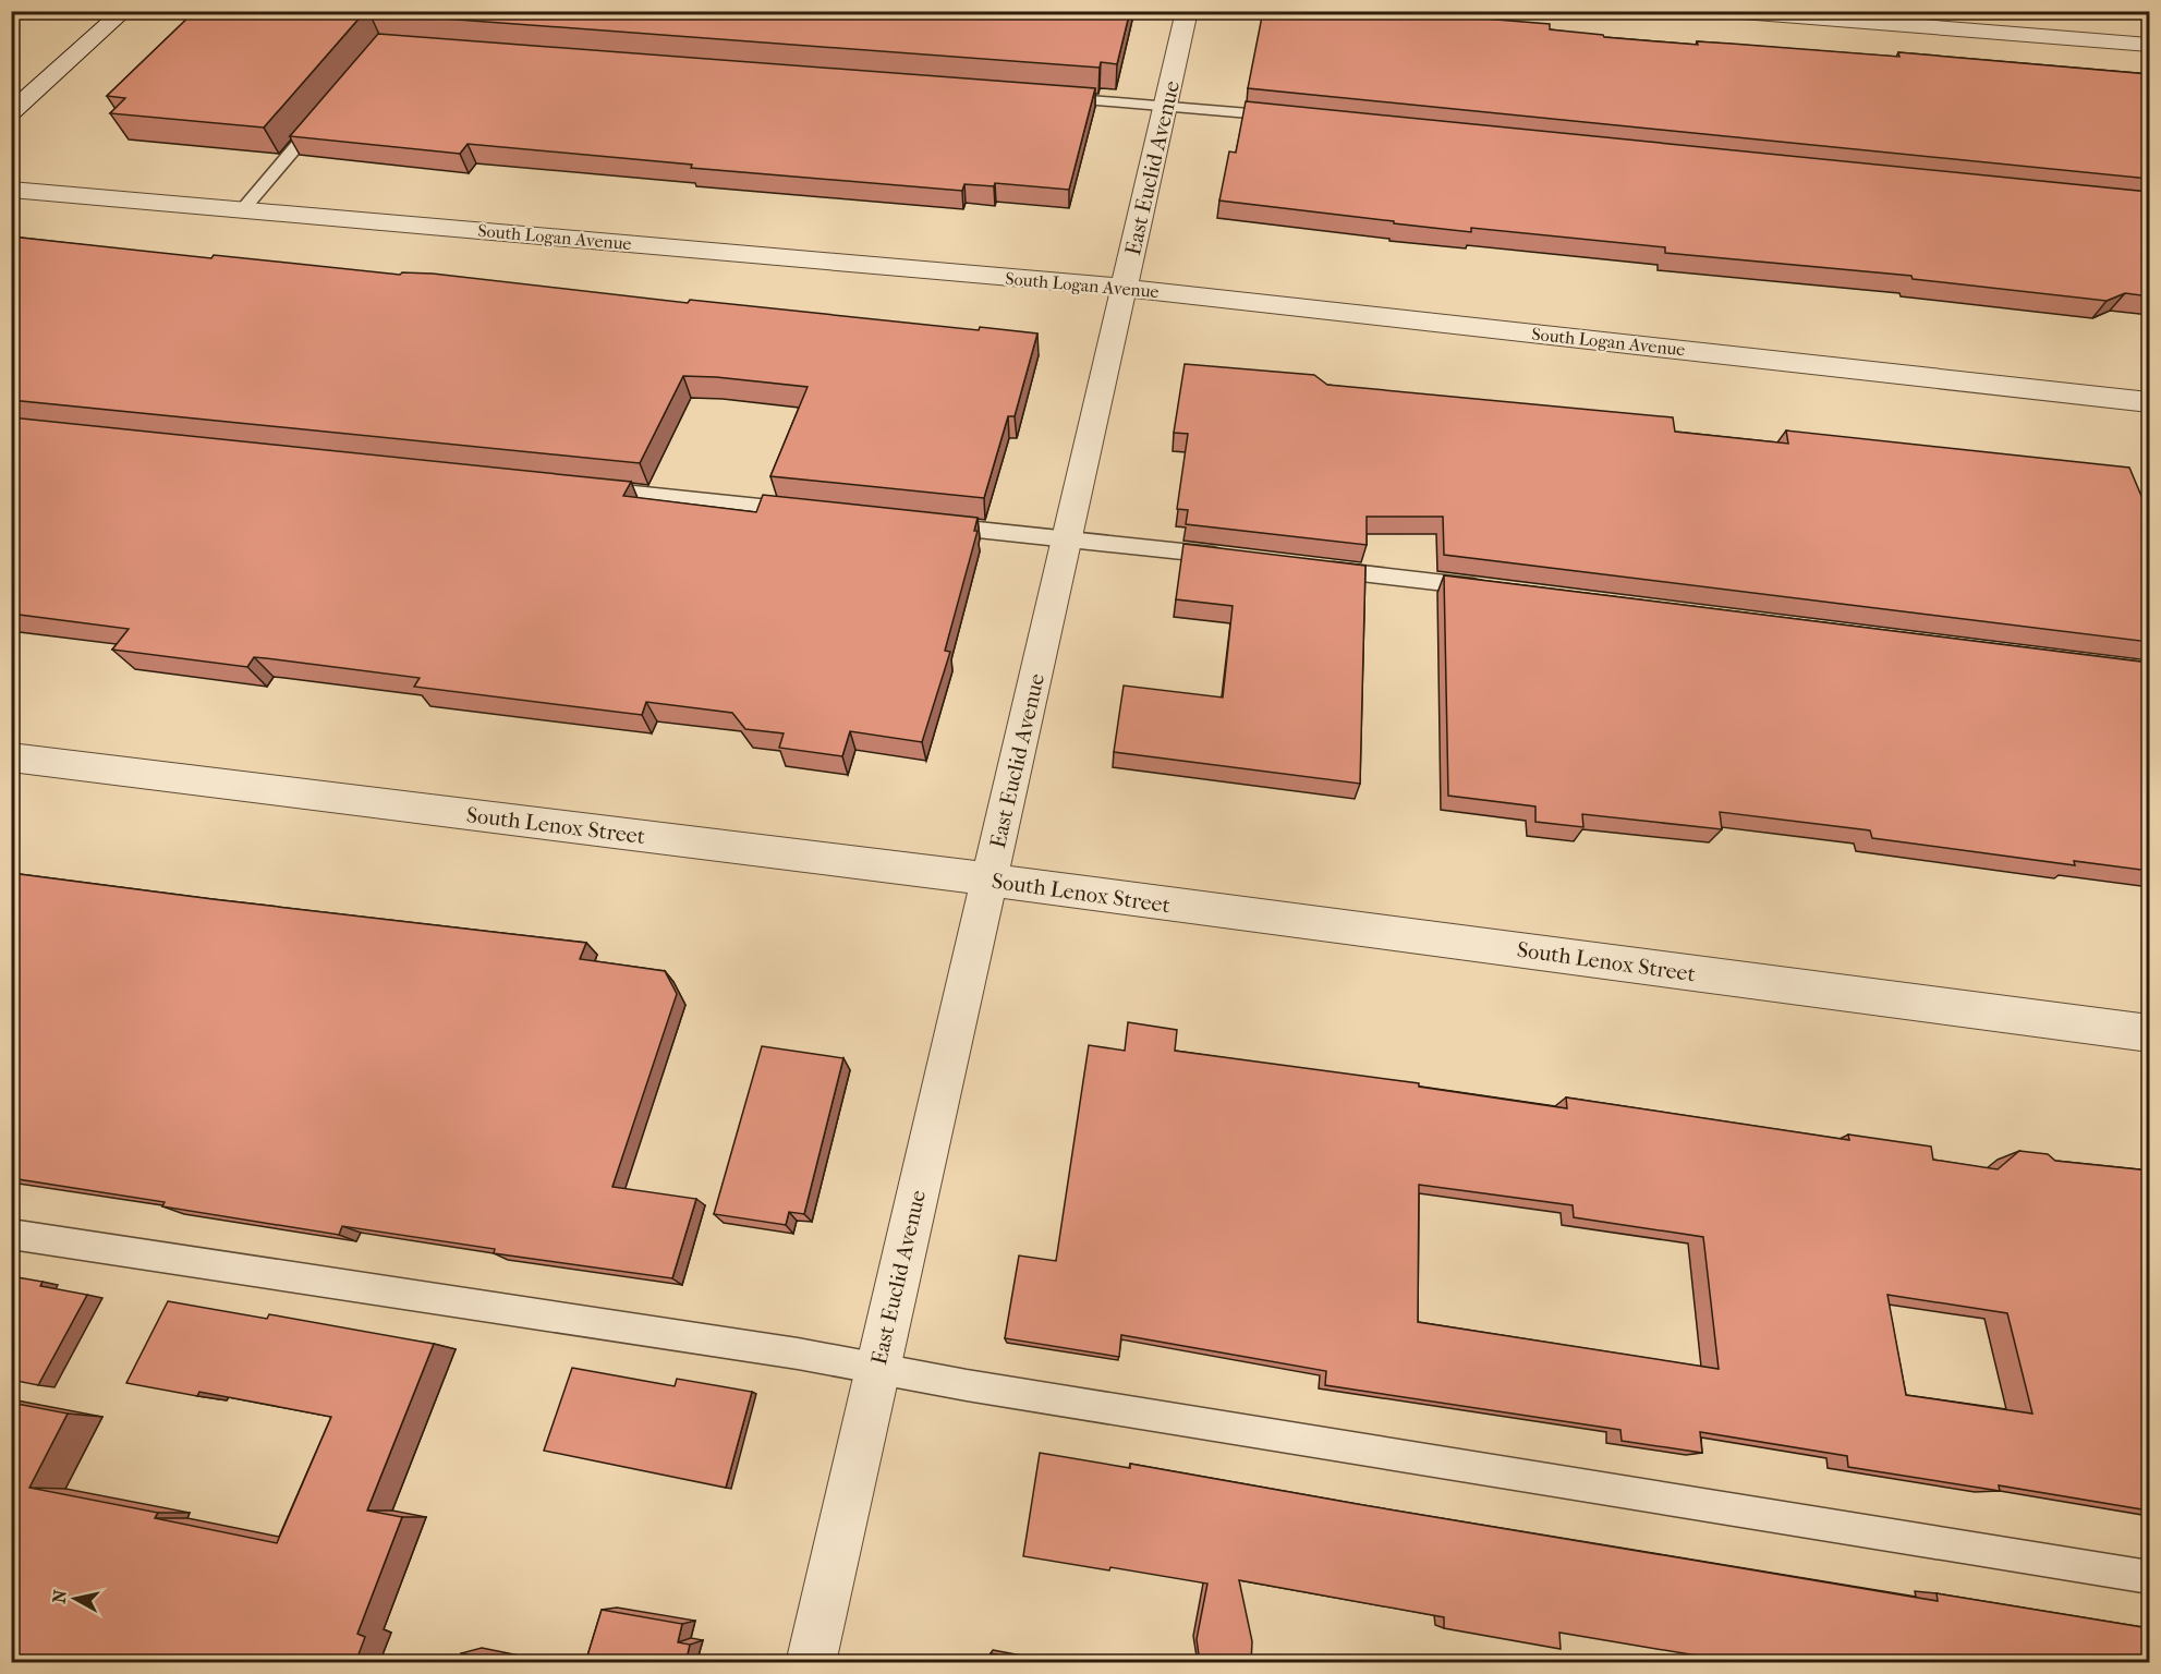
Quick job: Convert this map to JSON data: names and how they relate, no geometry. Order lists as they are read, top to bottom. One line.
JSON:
{"streets":{"street":["East Euclid Avenue","South Logan Avenue","South Lenox Street"]},"crossings":[["East Euclid Avenue","South Logan Avenue"],["East Euclid Avenue","South Lenox Street"]],"north":"left"}
